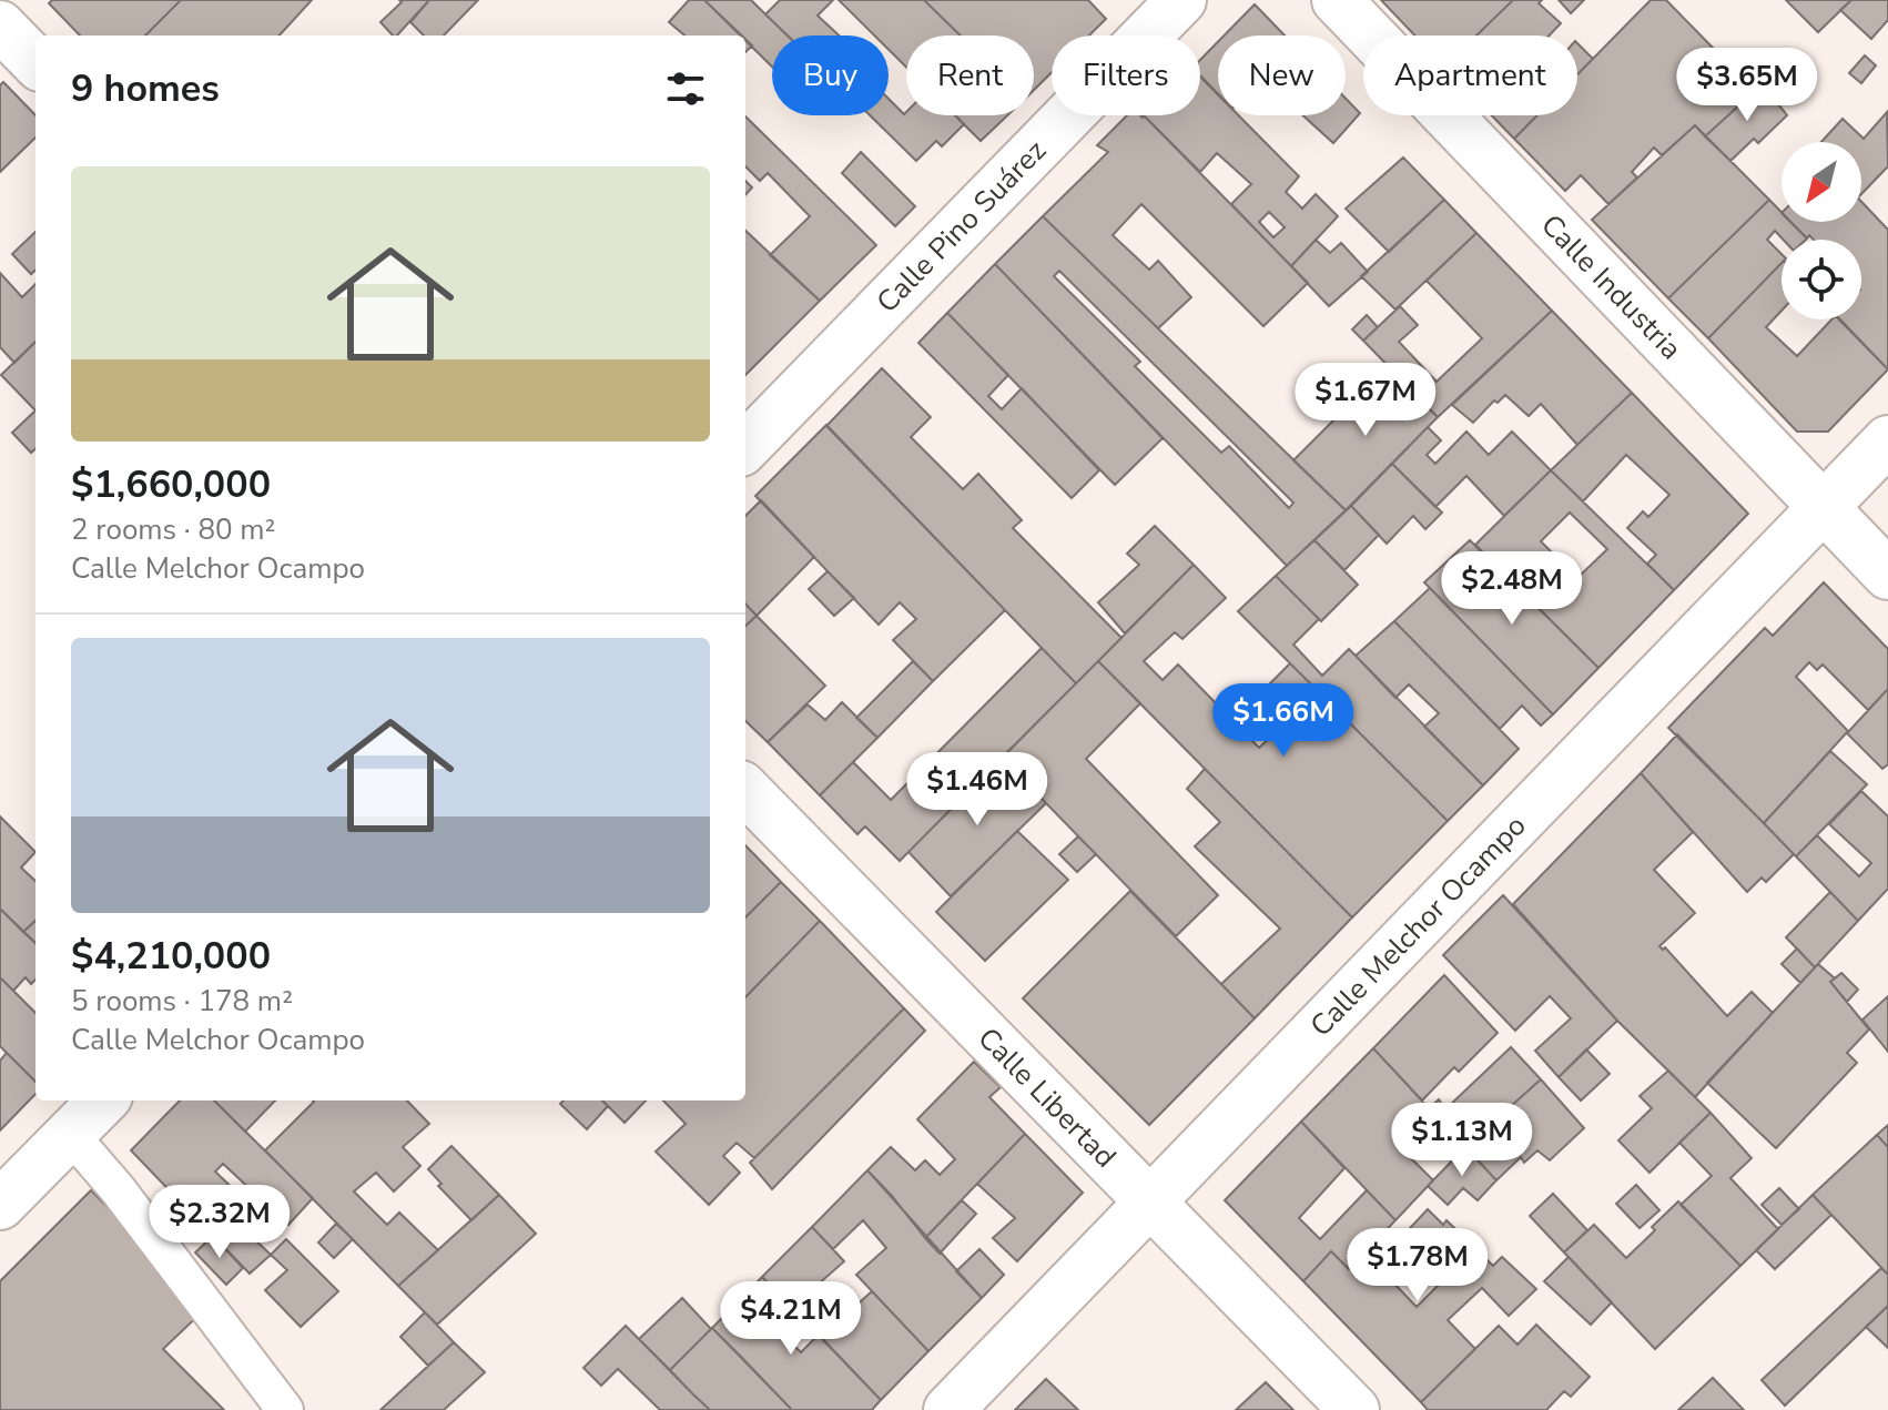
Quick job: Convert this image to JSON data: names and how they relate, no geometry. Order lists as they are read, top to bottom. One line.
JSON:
{"streets":{"street":["Calle Pino Suárez","Calle Industria","Calle Melchor Ocampo","Calle Libertad"]},"crossings":[["Calle Industria","Calle Melchor Ocampo"],["Calle Melchor Ocampo","Calle Libertad"]],"north":"bottom left","page":{"chip":["Buy","Rent","Filters","New","Apartment"],"heading":"9 homes","price":["$3.65M","$1.67M","$2.48M","$1.66M","$1.46M","$1.13M","$2.32M","$1.78M","$4.21M"],"list":[{"name":"$1,660,000","note":"2 rooms · 80 m² · Calle Melchor Ocampo"},{"name":"$4,210,000","note":"5 rooms · 178 m² · Calle Melchor Ocampo"}]}}
